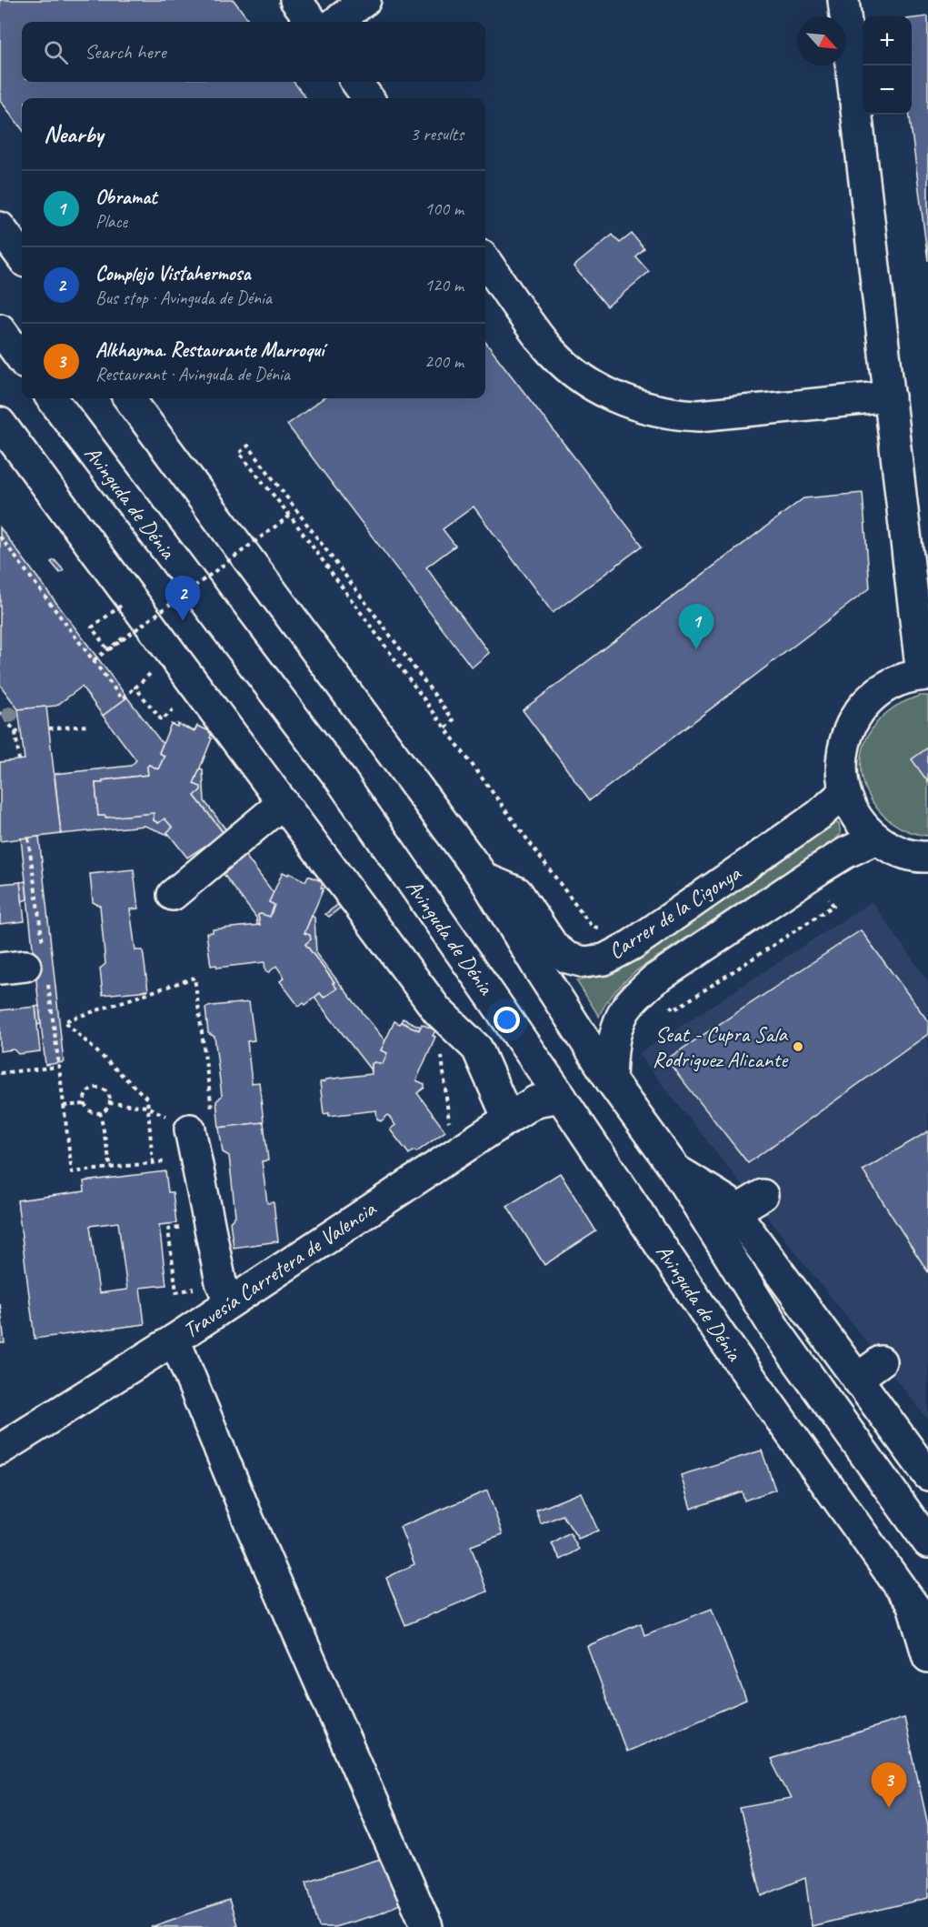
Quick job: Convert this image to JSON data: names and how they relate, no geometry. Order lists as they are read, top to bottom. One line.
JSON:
{"streets":{"street":["Avinguda de Dénia","Carrer de la Cigonya","Travesía Carretera de Valencia"]},"crossings":[["Avinguda de Dénia","Travesía Carretera de Valencia"]],"places":["Seat - Cupra Sala Rodriguez Alicante"],"north":"bottom right","page":{"map_buttons":["+","−"],"search":"Search here","heading":["Nearby","3 results"],"list":[{"mark":"1","name":"Obramat","note":"Place","value":"100 m"},{"mark":"2","name":"Complejo Vistahermosa","note":"Bus stop · Avinguda de Dénia","value":"120 m"},{"mark":"3","name":"Alkhayma. Restaurante Marroquí","note":"Restaurant · Avinguda de Dénia","value":"200 m"}],"pins":["2","1","3"]}}
